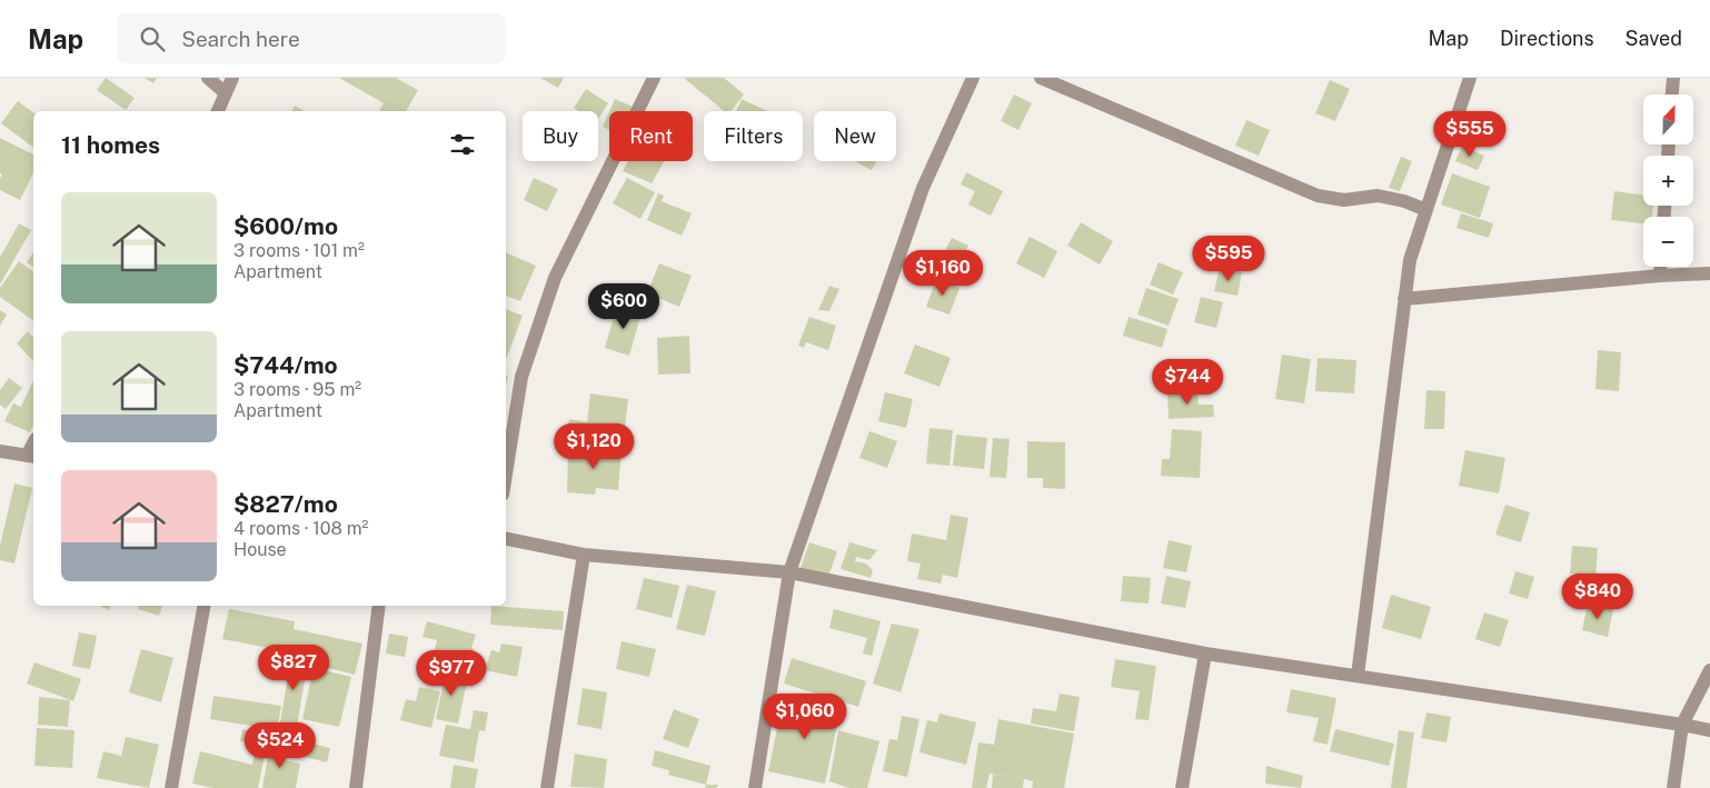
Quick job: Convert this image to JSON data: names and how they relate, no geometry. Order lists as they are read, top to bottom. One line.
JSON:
{"north":"top","page":{"header":"Map","search":"Search here","nav":["Map","Directions","Saved"],"map_buttons":["+","−"],"price":["$555","$595","$1,160","$600","$744","$1,120","$840","$827","$977","$1,060","$524"],"chip":["Buy","Rent","Filters","New"],"heading":"11 homes","list":[{"name":"$600/mo","note":"3 rooms · 101 m² · Apartment"},{"name":"$744/mo","note":"3 rooms · 95 m² · Apartment"},{"name":"$827/mo","note":"4 rooms · 108 m² · House"}]}}
